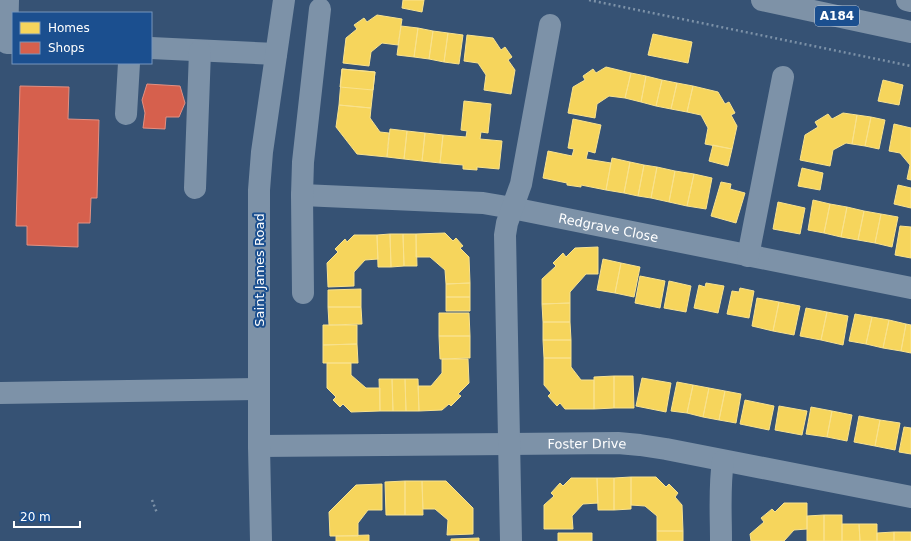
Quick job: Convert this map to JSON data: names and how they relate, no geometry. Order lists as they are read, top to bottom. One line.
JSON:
{"streets":{"highway":["A184"],"street":["Redgrave Close","Saint James Road","Foster Drive"]},"crossings":[["Saint James Road","Foster Drive"]],"legend":["Homes","Shops"],"scale_bar":"20 m"}
